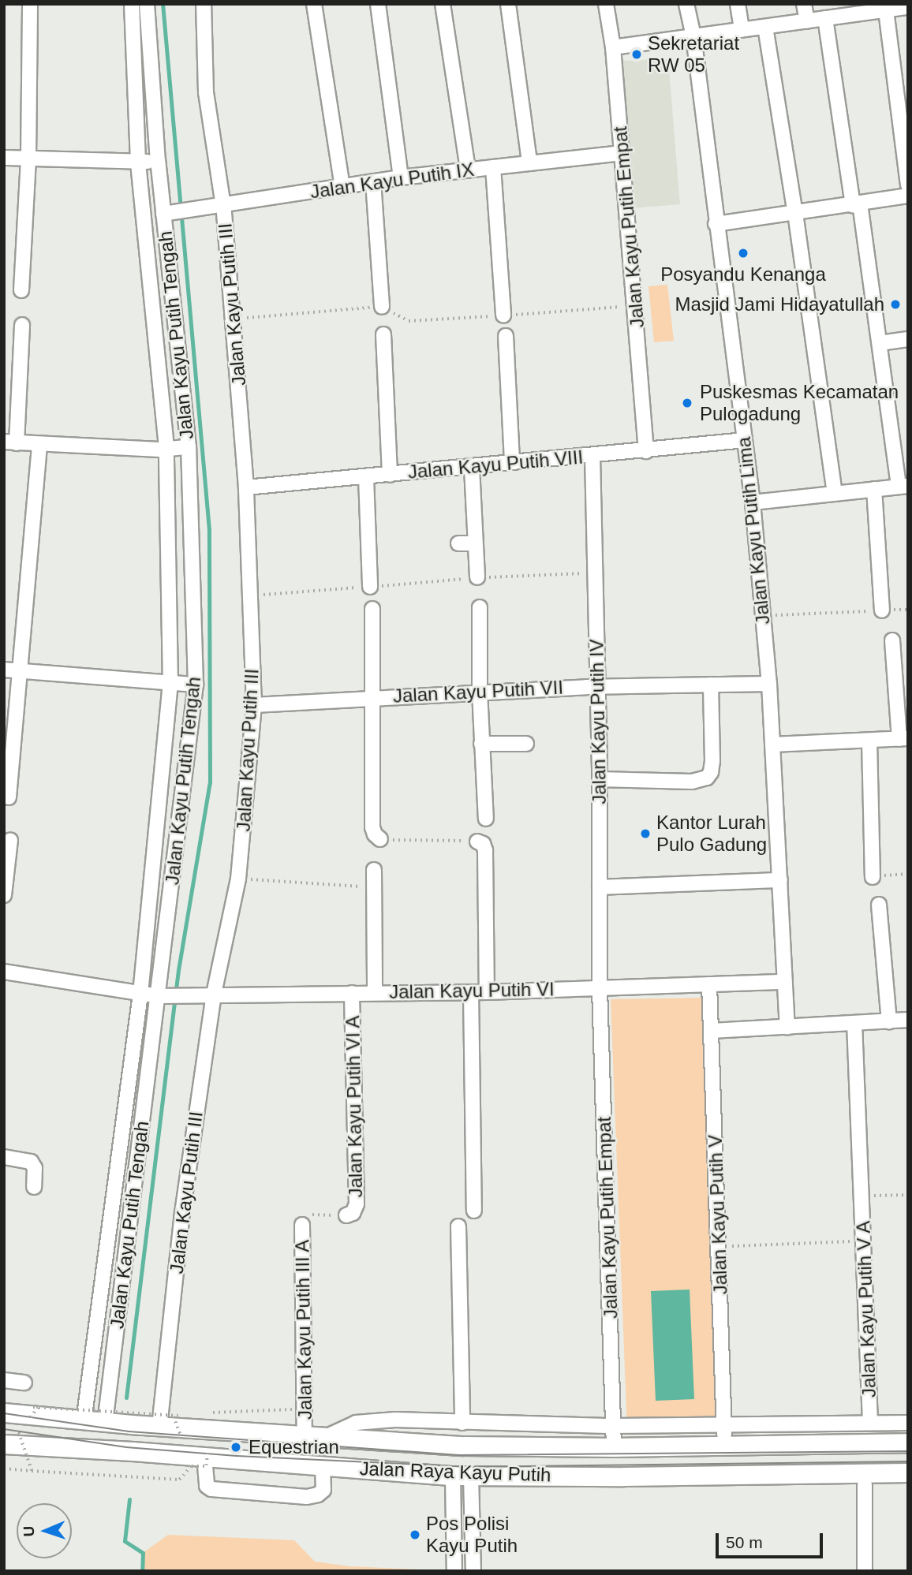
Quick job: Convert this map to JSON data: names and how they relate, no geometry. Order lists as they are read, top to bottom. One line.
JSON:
{"streets":{"main road":["Jalan Raya Kayu Putih"],"street":["Jalan Kayu Putih IX","Jalan Kayu Putih Empat","Jalan Kayu Putih III","Jalan Kayu Putih Tengah","Jalan Kayu Putih VIII","Jalan Kayu Putih Lima","Jalan Kayu Putih VII","Jalan Kayu Putih IV","Jalan Kayu Putih VI","Jalan Kayu Putih VI A","Jalan Kayu Putih V","Jalan Kayu Putih V A","Jalan Kayu Putih III A"]},"crossings":[["Jalan Kayu Putih IX","Jalan Kayu Putih Empat"],["Jalan Kayu Putih IX","Jalan Kayu Putih III"],["Jalan Kayu Putih IX","Jalan Kayu Putih Tengah"],["Jalan Kayu Putih Empat","Jalan Kayu Putih VIII"],["Jalan Kayu Putih Empat","Jalan Kayu Putih IV"],["Jalan Kayu Putih Empat","Jalan Kayu Putih VI"],["Jalan Kayu Putih Empat","Jalan Raya Kayu Putih"],["Jalan Kayu Putih III","Jalan Kayu Putih VIII"],["Jalan Kayu Putih III","Jalan Kayu Putih VII"],["Jalan Kayu Putih III","Jalan Kayu Putih VI"],["Jalan Kayu Putih III","Jalan Raya Kayu Putih"],["Jalan Kayu Putih Tengah","Jalan Kayu Putih VI"],["Jalan Kayu Putih Tengah","Jalan Raya Kayu Putih"],["Jalan Kayu Putih VIII","Jalan Kayu Putih Lima"],["Jalan Kayu Putih VIII","Jalan Kayu Putih IV"],["Jalan Kayu Putih Lima","Jalan Kayu Putih VII"],["Jalan Kayu Putih Lima","Jalan Kayu Putih VI"],["Jalan Kayu Putih VII","Jalan Kayu Putih IV"],["Jalan Kayu Putih IV","Jalan Kayu Putih VI"],["Jalan Kayu Putih VI","Jalan Kayu Putih VI A"],["Jalan Kayu Putih VI","Jalan Kayu Putih V"],["Jalan Kayu Putih V","Jalan Raya Kayu Putih"],["Jalan Kayu Putih V A","Jalan Raya Kayu Putih"],["Jalan Kayu Putih III A","Jalan Raya Kayu Putih"]],"places":["Sekretariat RW 05","Posyandu Kenanga","Masjid Jami Hidayatullah","Puskesmas Kecamatan Pulogadung","Kantor Lurah Pulo Gadung","Equestrian","Pos Polisi Kayu Putih"],"scale_bar":"50 m","north":"left"}
